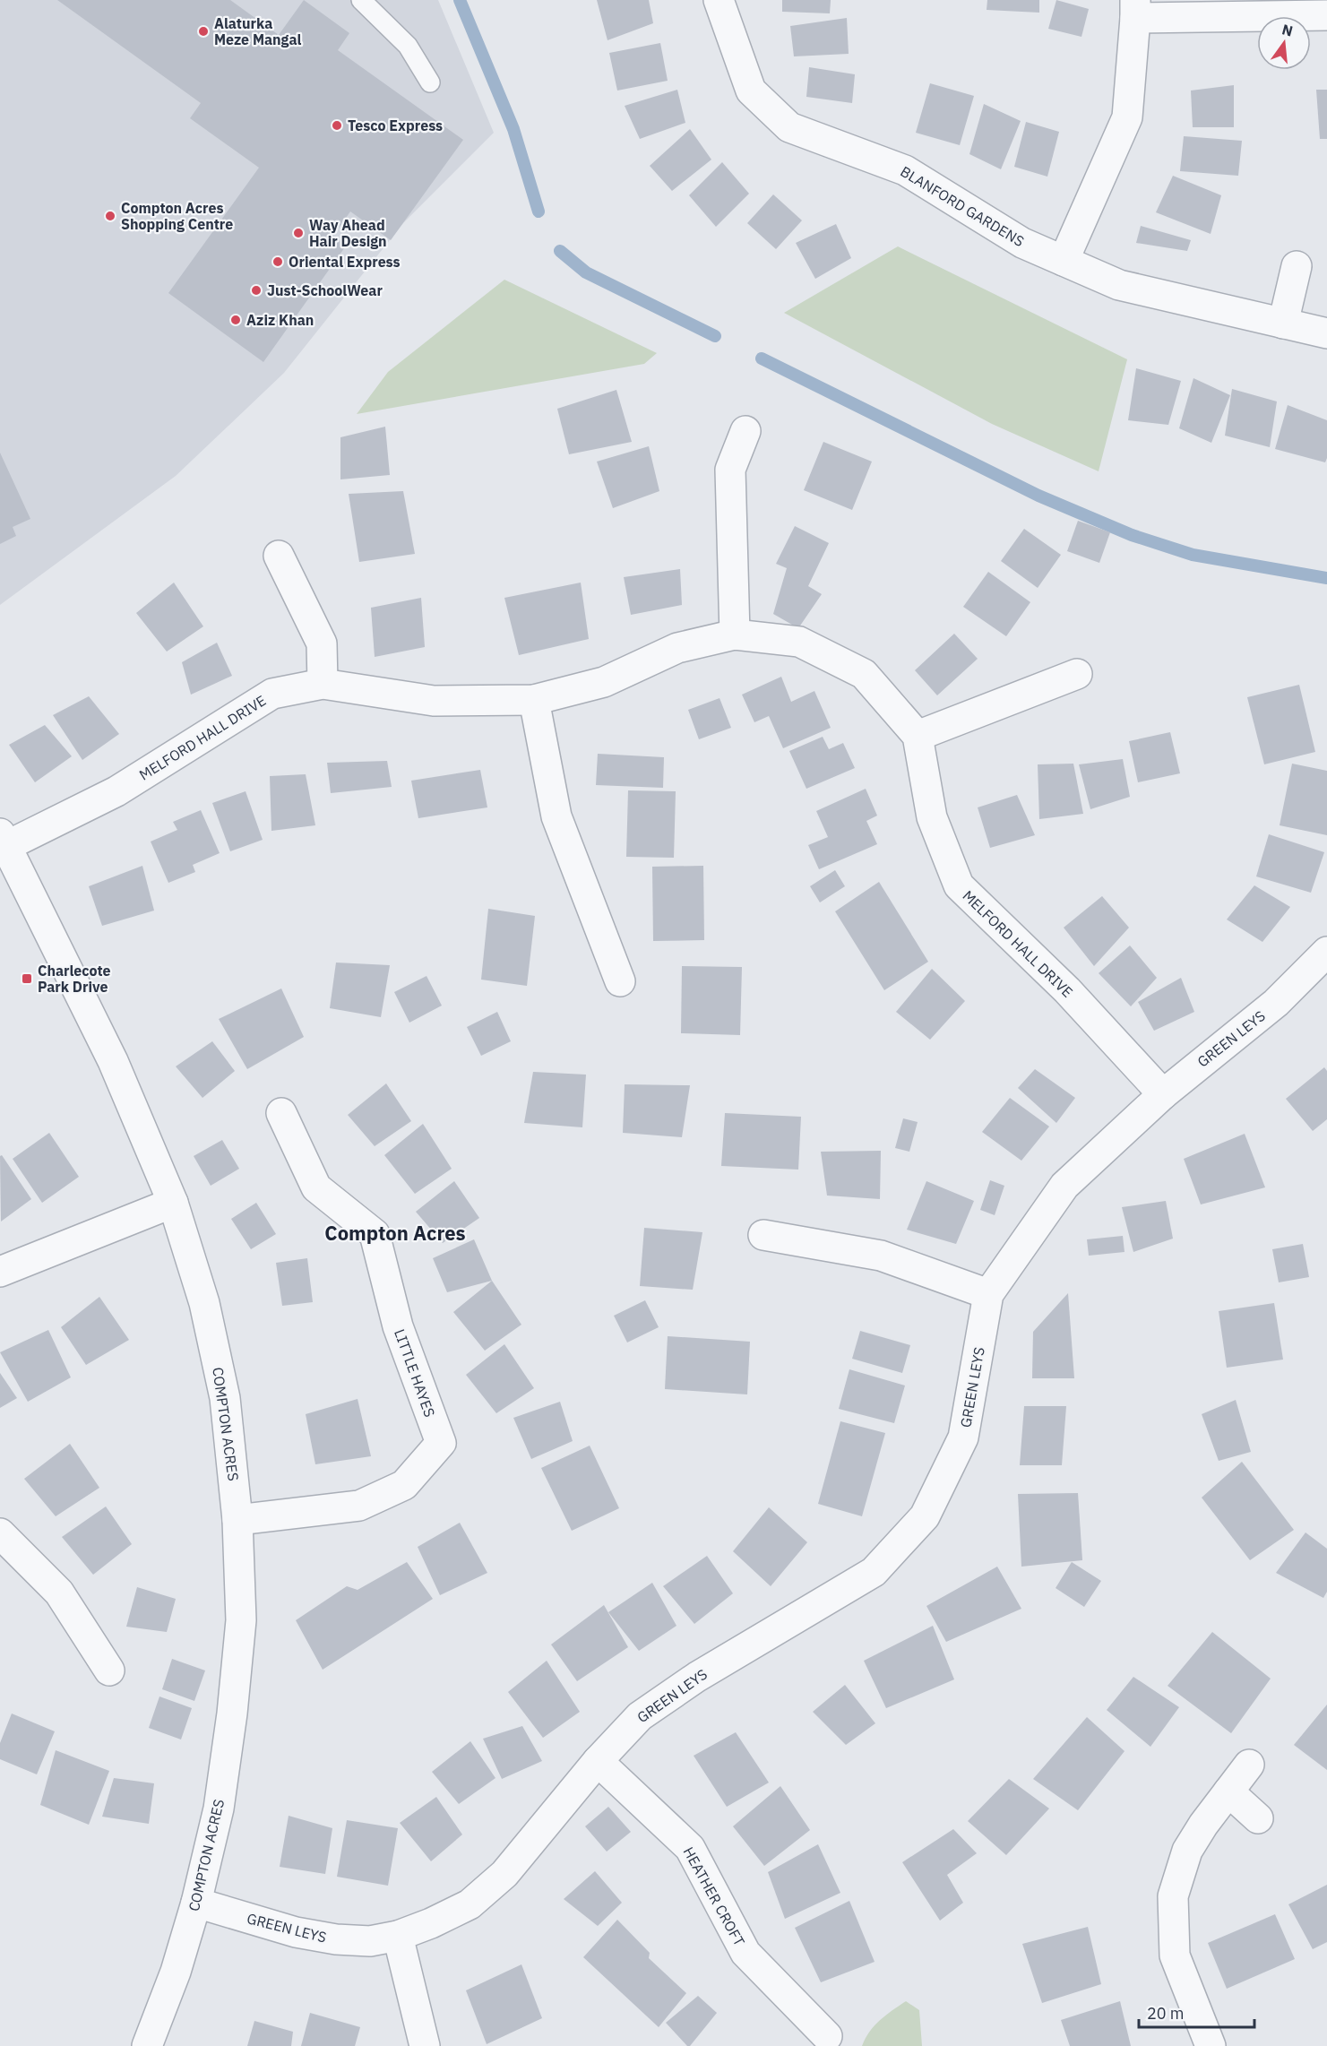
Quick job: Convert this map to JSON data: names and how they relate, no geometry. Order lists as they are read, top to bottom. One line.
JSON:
{"streets":{"street":["BLANFORD GARDENS","MELFORD HALL DRIVE","GREEN LEYS","LITTLE HAYES","COMPTON ACRES","HEATHER CROFT"]},"crossings":[["MELFORD HALL DRIVE","GREEN LEYS"],["MELFORD HALL DRIVE","COMPTON ACRES"],["GREEN LEYS","COMPTON ACRES"],["GREEN LEYS","HEATHER CROFT"],["LITTLE HAYES","COMPTON ACRES"]],"districts":["Compton Acres"],"places":{"other":["Alaturka Meze Mangal","Tesco Express","Compton Acres Shopping Centre","Way Ahead Hair Design","Oriental Express","Just-SchoolWear","Aziz Khan"],"transit":["Charlecote Park Drive"]},"scale_bar":"20 m","north":"top"}
